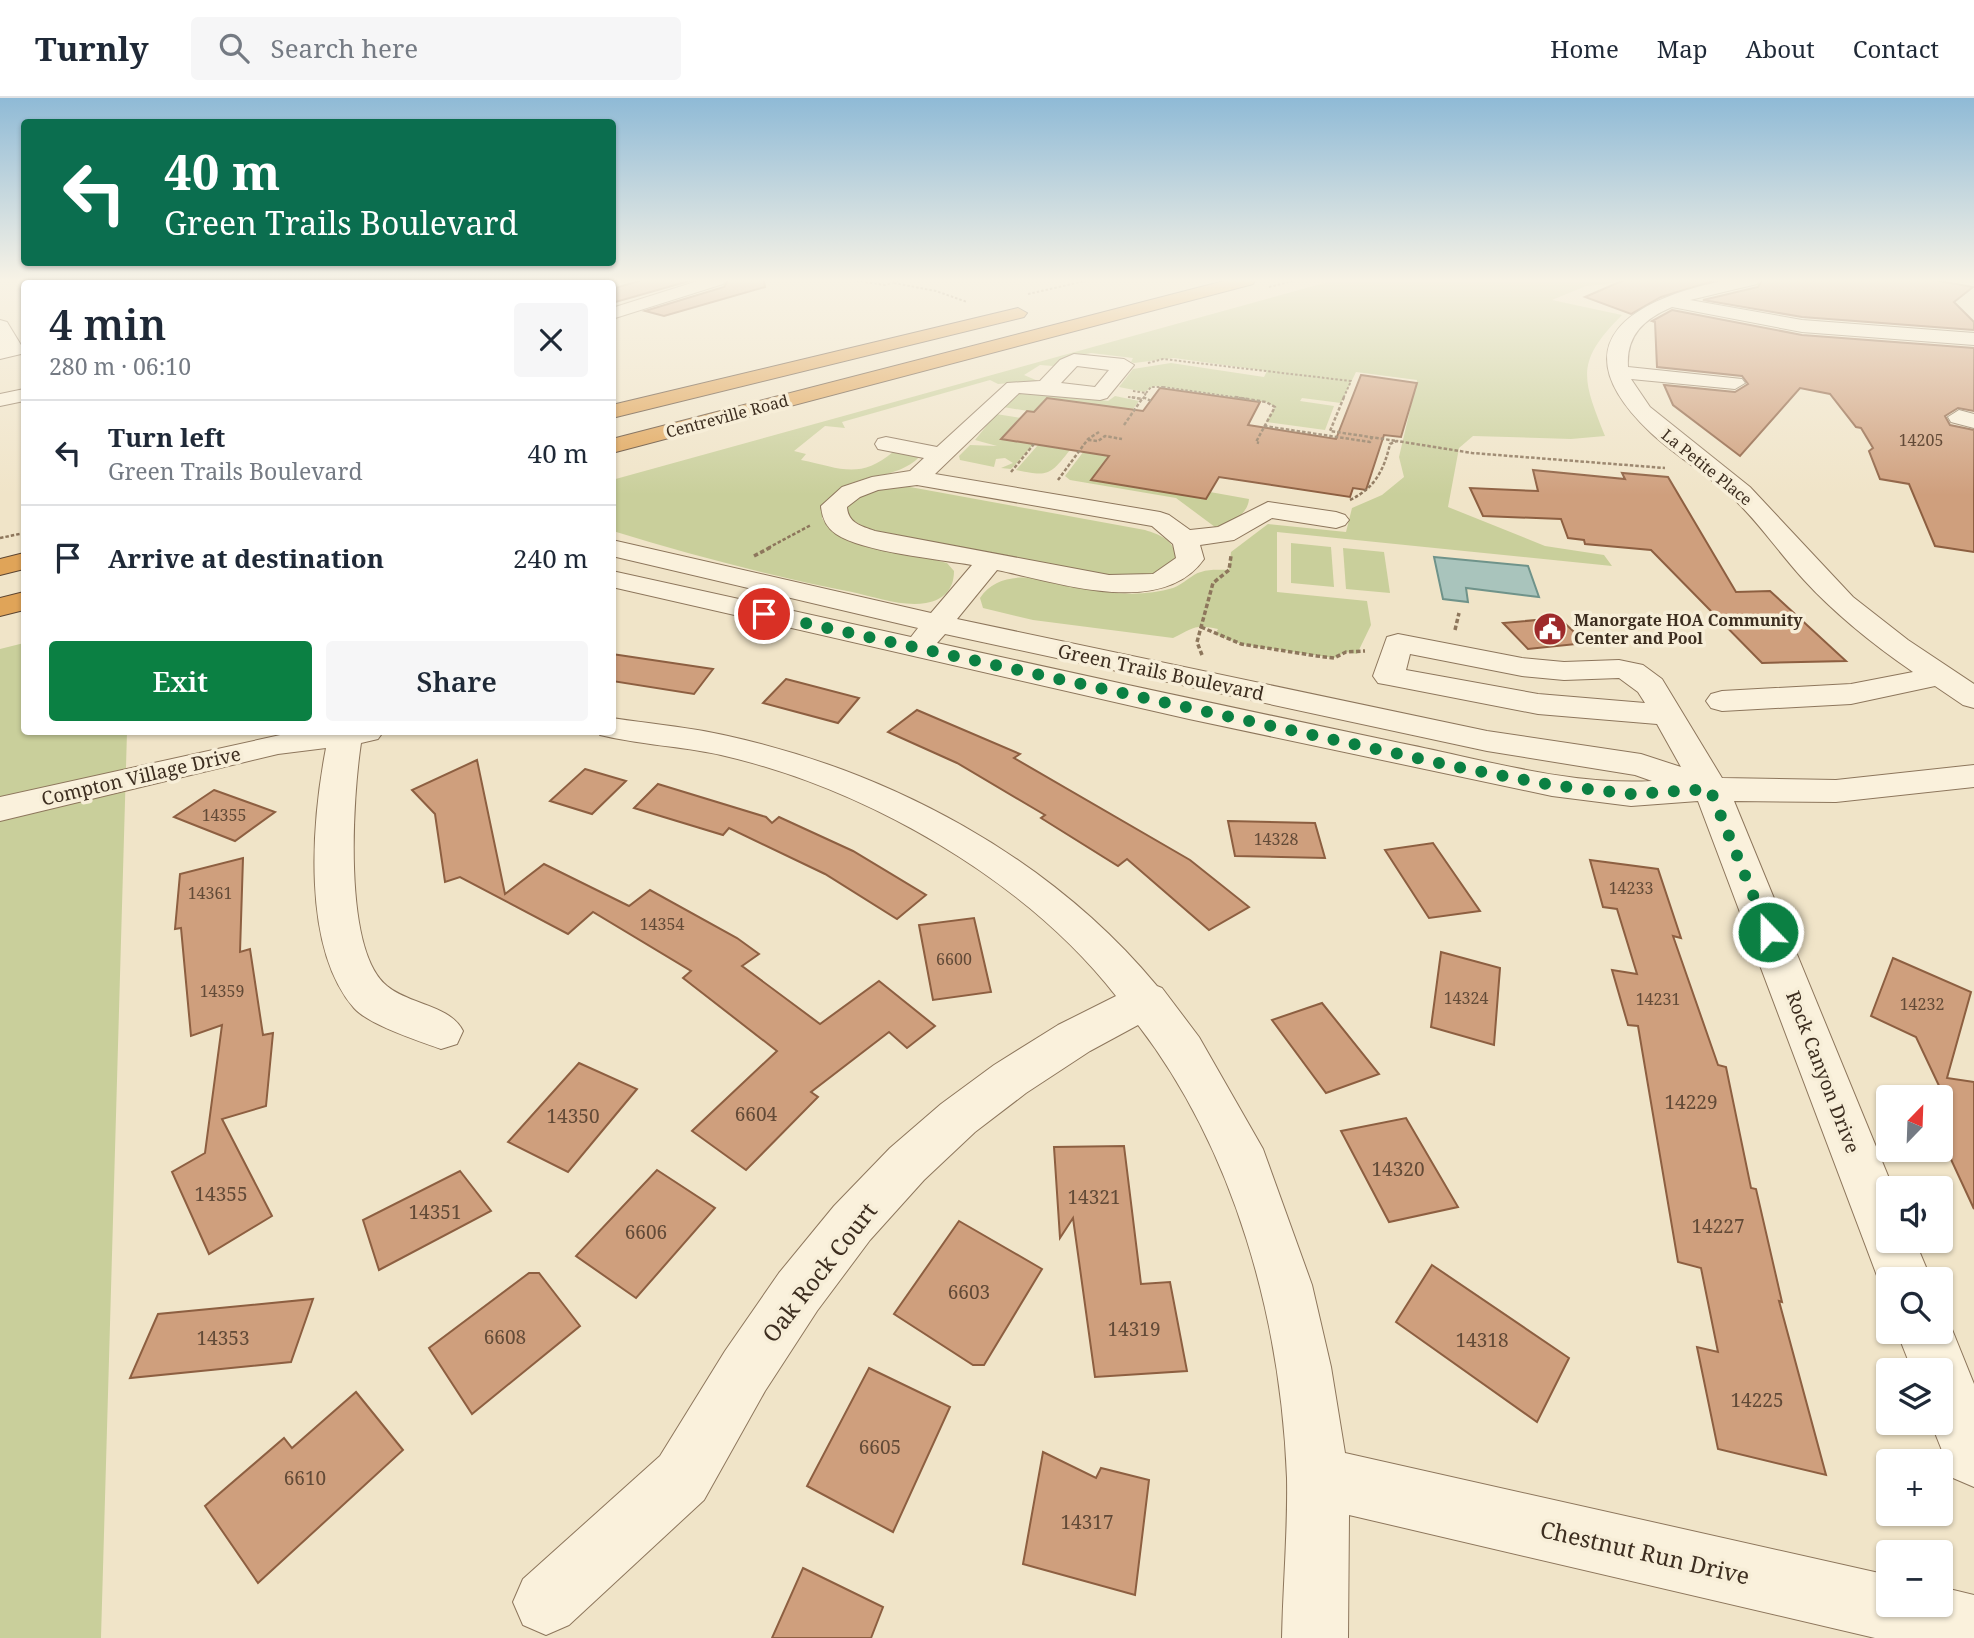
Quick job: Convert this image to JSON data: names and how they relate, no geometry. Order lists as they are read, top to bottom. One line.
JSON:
{"streets":{"highway":["Centreville Road"],"street":["La Petite Place","Green Trails Boulevard","Compton Village Drive","Rock Canyon Drive","Oak Rock Court","Chestnut Run Drive"]},"crossings":[["Green Trails Boulevard","Rock Canyon Drive"]],"places":{"public building":["Manorgate HOA Community Center and Pool"]},"house_numbers":["14205","14355","14328","14233","14361","14354","6600","14359","14324","14231","14232","14229","6604","14350","14320","14355","14321","14351","14227","6606","6603","14319","6608","14353","14318","14225","6605","6610","14317"],"north":"top right","page":{"header":"Turnly","search":"Search here","nav":["Home","Map","About","Contact"],"turn":["40 m","Green Trails Boulevard"],"heading":["4 min","280 m · 06:10"],"list":[{"name":"Turn left","note":"Green Trails Boulevard","value":"40 m"},{"name":"Arrive at destination","value":"240 m"}],"buttons":["Exit","Share"],"map_buttons":["+","−"]}}
